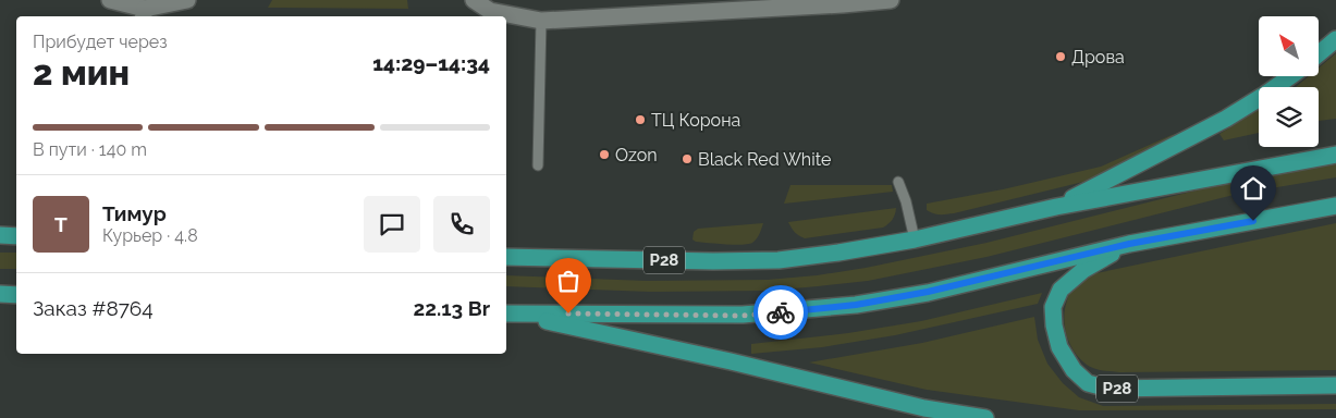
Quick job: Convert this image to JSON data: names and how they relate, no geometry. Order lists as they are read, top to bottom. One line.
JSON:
{"streets":{"highway":["Р28"]},"places":["Дрова","ТЦ Корона","Ozon","Black Red White"],"north":"top left","page":{"heading":["2 мин","Прибудет через","14:29–14:34"],"panel":["Тимур","Курьер · 4.8","Заказ #8764","22.13 Br"],"bar":"В пути · 140 m","round":"Т"}}
